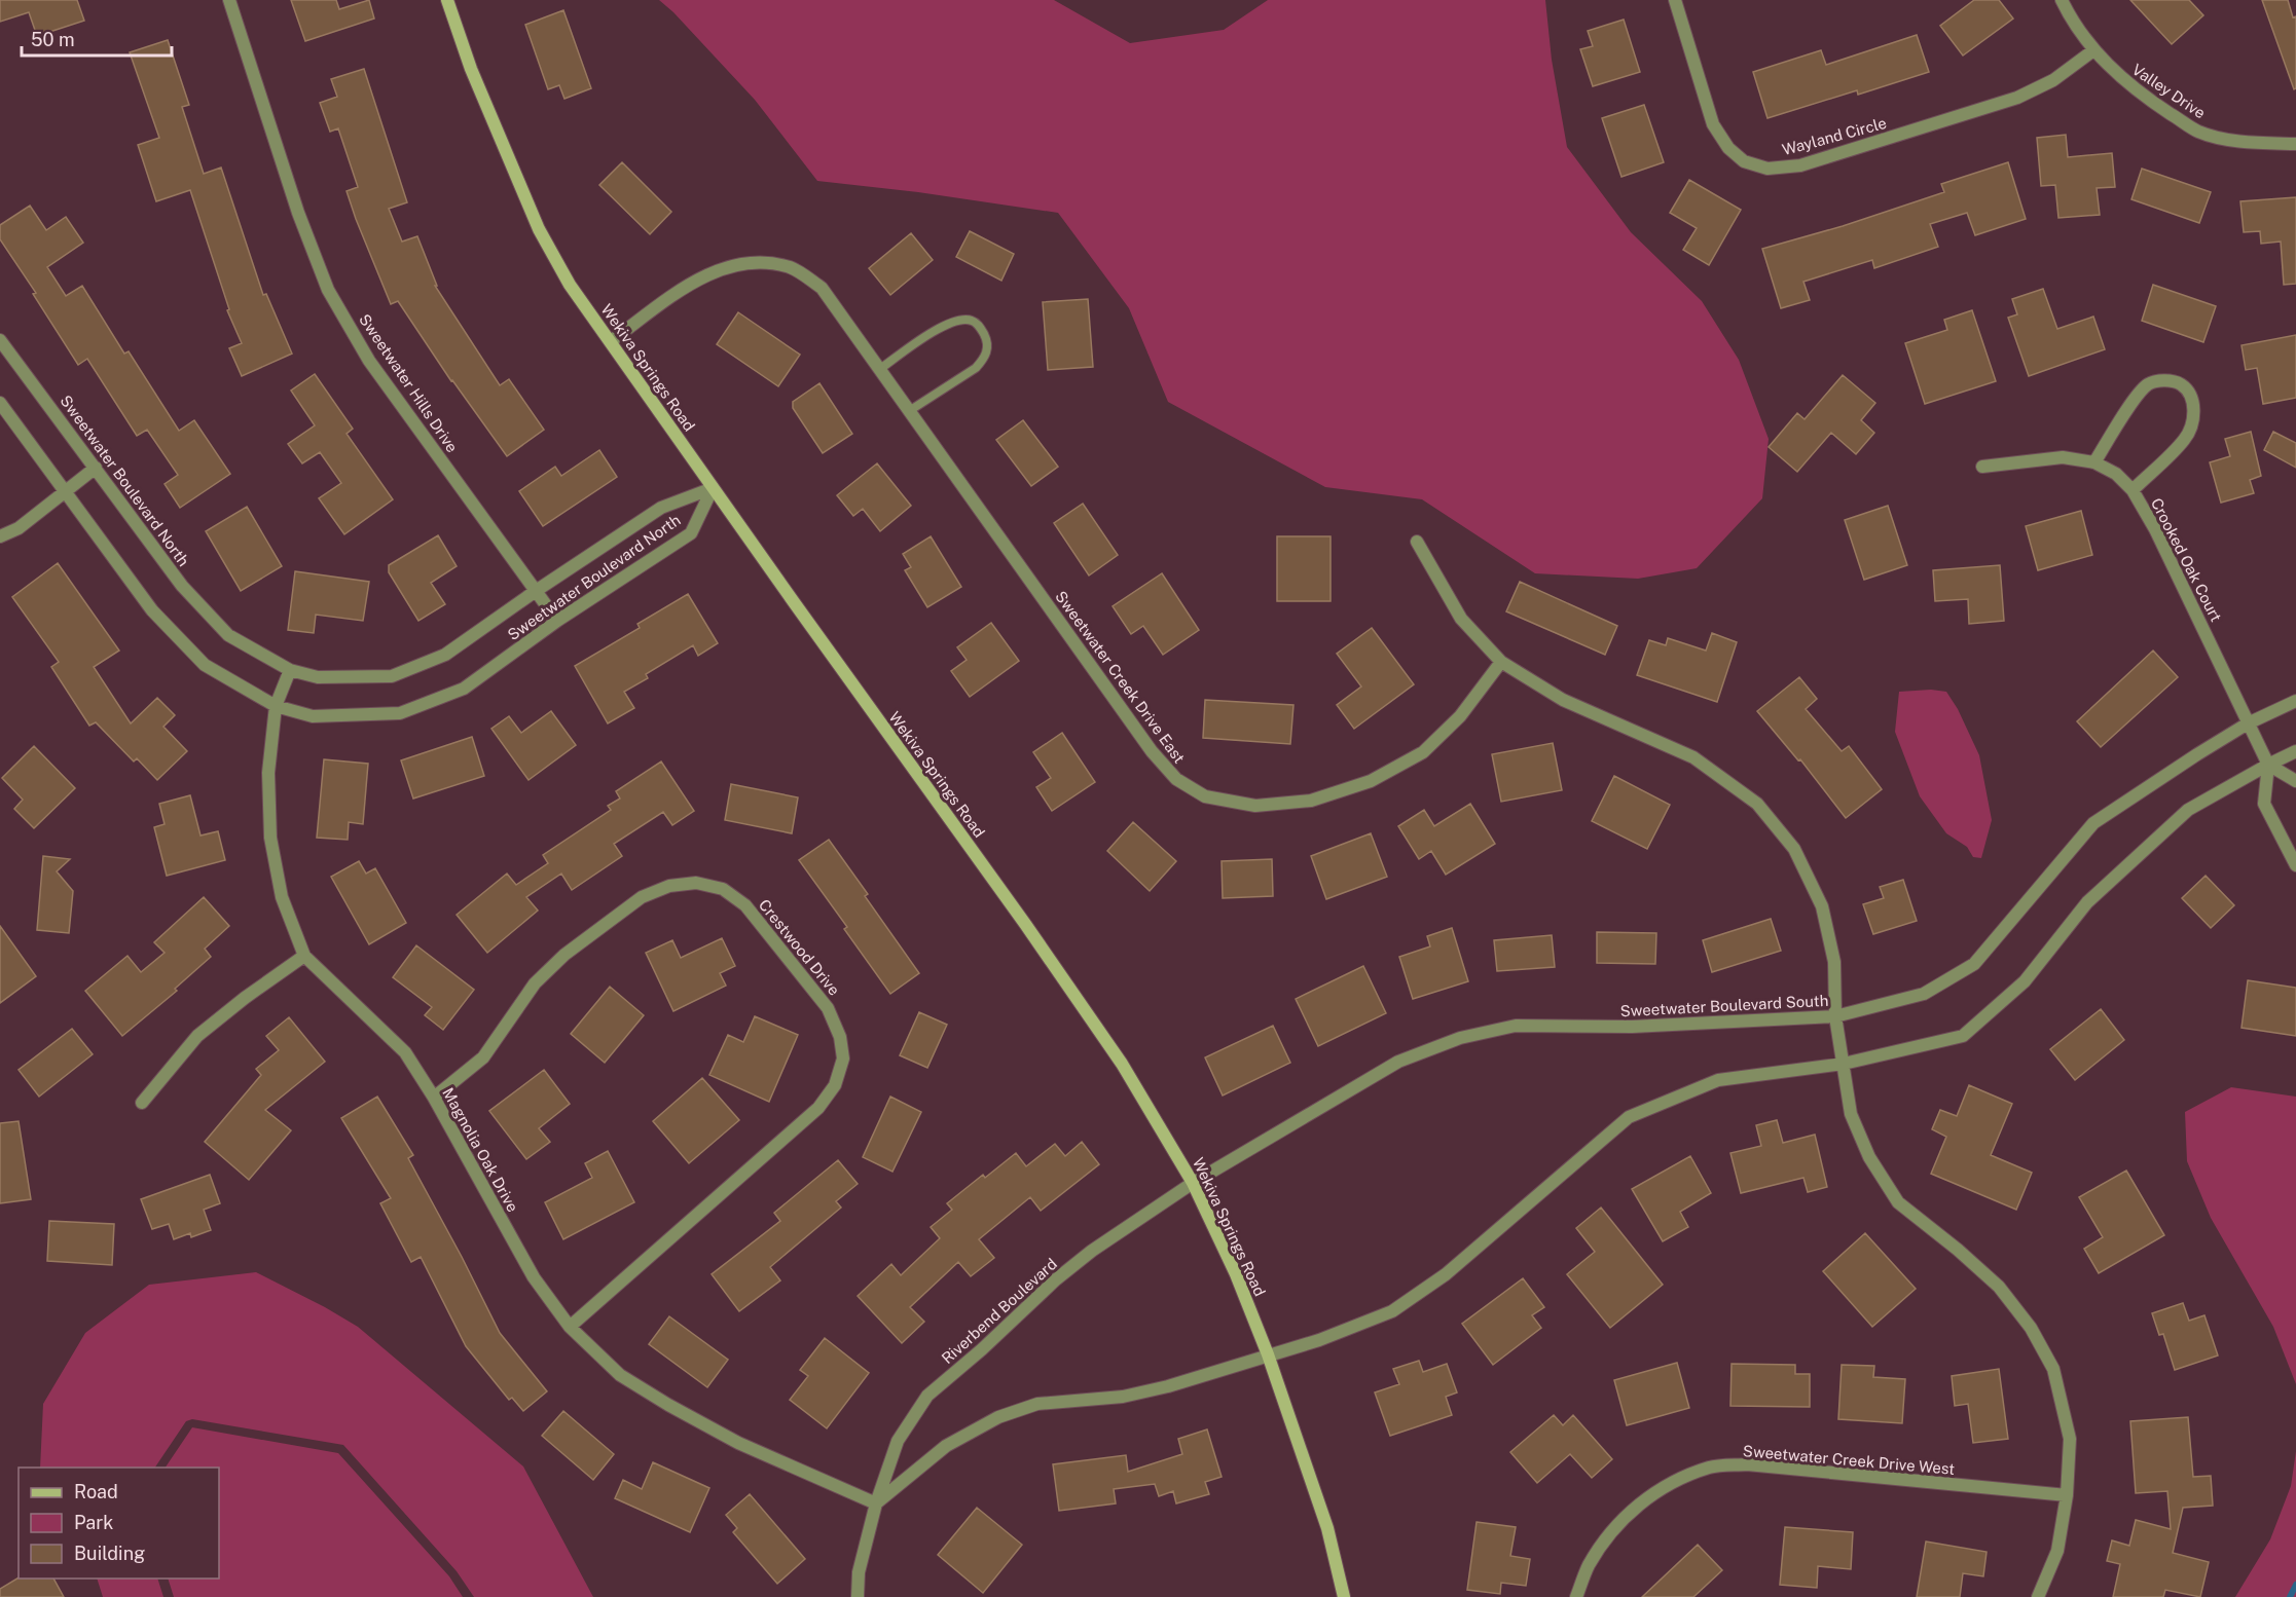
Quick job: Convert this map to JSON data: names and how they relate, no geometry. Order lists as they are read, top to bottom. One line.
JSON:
{"streets":{"main road":["Wekiva Springs Road"],"street":["Valley Drive","Wayland Circle","Sweetwater Hills Drive","Sweetwater Boulevard North","Crooked Oak Court","Sweetwater Creek Drive East","Crestwood Drive","Sweetwater Boulevard South","Magnolia Oak Drive","Riverbend Boulevard","Sweetwater Creek Drive West"]},"crossings":[["Valley Drive","Wayland Circle"],["Wekiva Springs Road","Sweetwater Boulevard North"],["Wekiva Springs Road","Sweetwater Creek Drive East"],["Wekiva Springs Road","Sweetwater Boulevard South"],["Wekiva Springs Road","Riverbend Boulevard"],["Sweetwater Hills Drive","Sweetwater Boulevard North"],["Sweetwater Boulevard North","Magnolia Oak Drive"],["Crooked Oak Court","Sweetwater Boulevard South"],["Crestwood Drive","Magnolia Oak Drive"],["Sweetwater Boulevard South","Riverbend Boulevard"],["Magnolia Oak Drive","Riverbend Boulevard"]],"legend":["Road","Park","Building"],"scale_bar":"50 m"}
